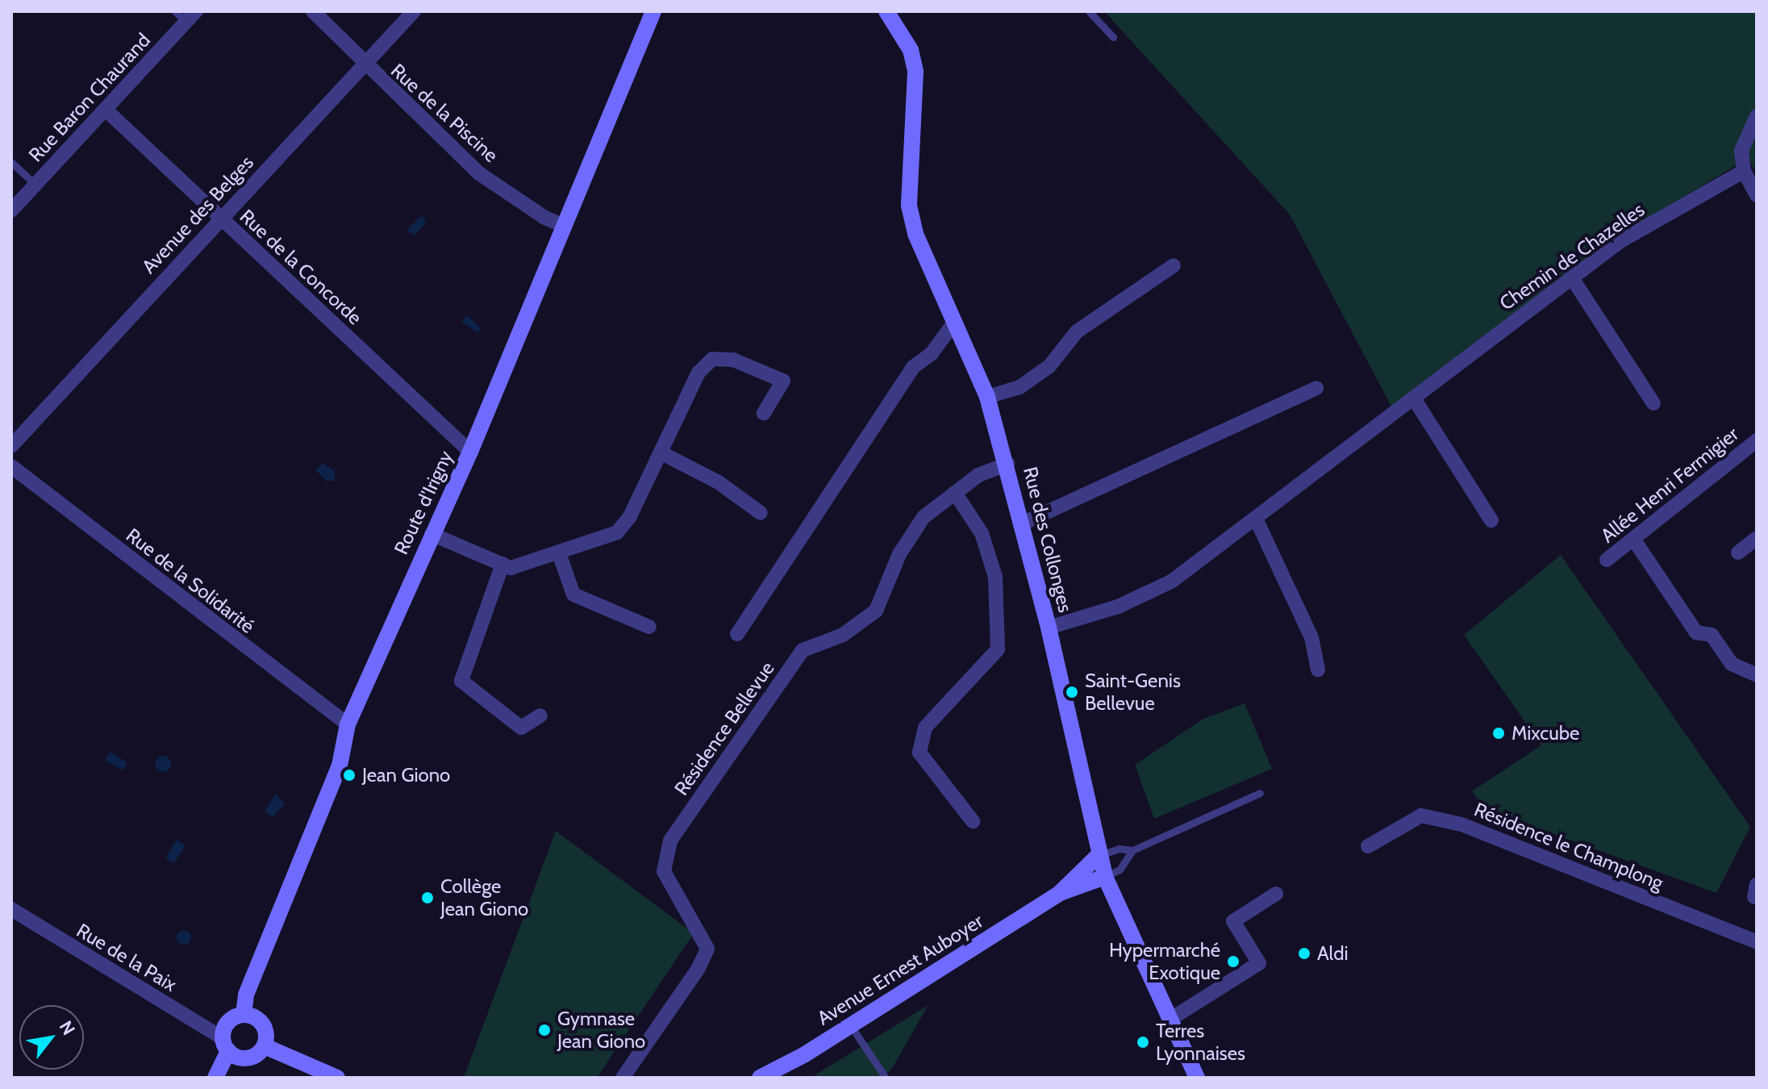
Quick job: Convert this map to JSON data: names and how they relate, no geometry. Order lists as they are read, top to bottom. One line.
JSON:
{"streets":{"street":["Rue Baron Chaurand","Rue de la Piscine","Avenue des Belges","Chemin de Chazelles","Rue de la Concorde","Allée Henri Fermigier","Route d'Irigny","Rue des Collonges","Rue de la Solidarité","Résidence Bellevue","Résidence le Champlong","Rue de la Paix","Avenue Ernest Auboyer"]},"crossings":[["Rue Baron Chaurand","Rue de la Concorde"],["Rue de la Piscine","Avenue des Belges"],["Rue de la Piscine","Route d'Irigny"],["Avenue des Belges","Rue de la Concorde"],["Chemin de Chazelles","Rue des Collonges"],["Rue de la Concorde","Route d'Irigny"],["Route d'Irigny","Rue de la Solidarité"],["Route d'Irigny","Rue de la Paix"],["Rue des Collonges","Résidence Bellevue"],["Rue des Collonges","Avenue Ernest Auboyer"]],"places":["Saint-Genis Bellevue","Mixcube","Jean Giono","Collège Jean Giono","Aldi","Hypermarché Exotique","Gymnase Jean Giono","Terres Lyonnaises"],"north":"top right"}
